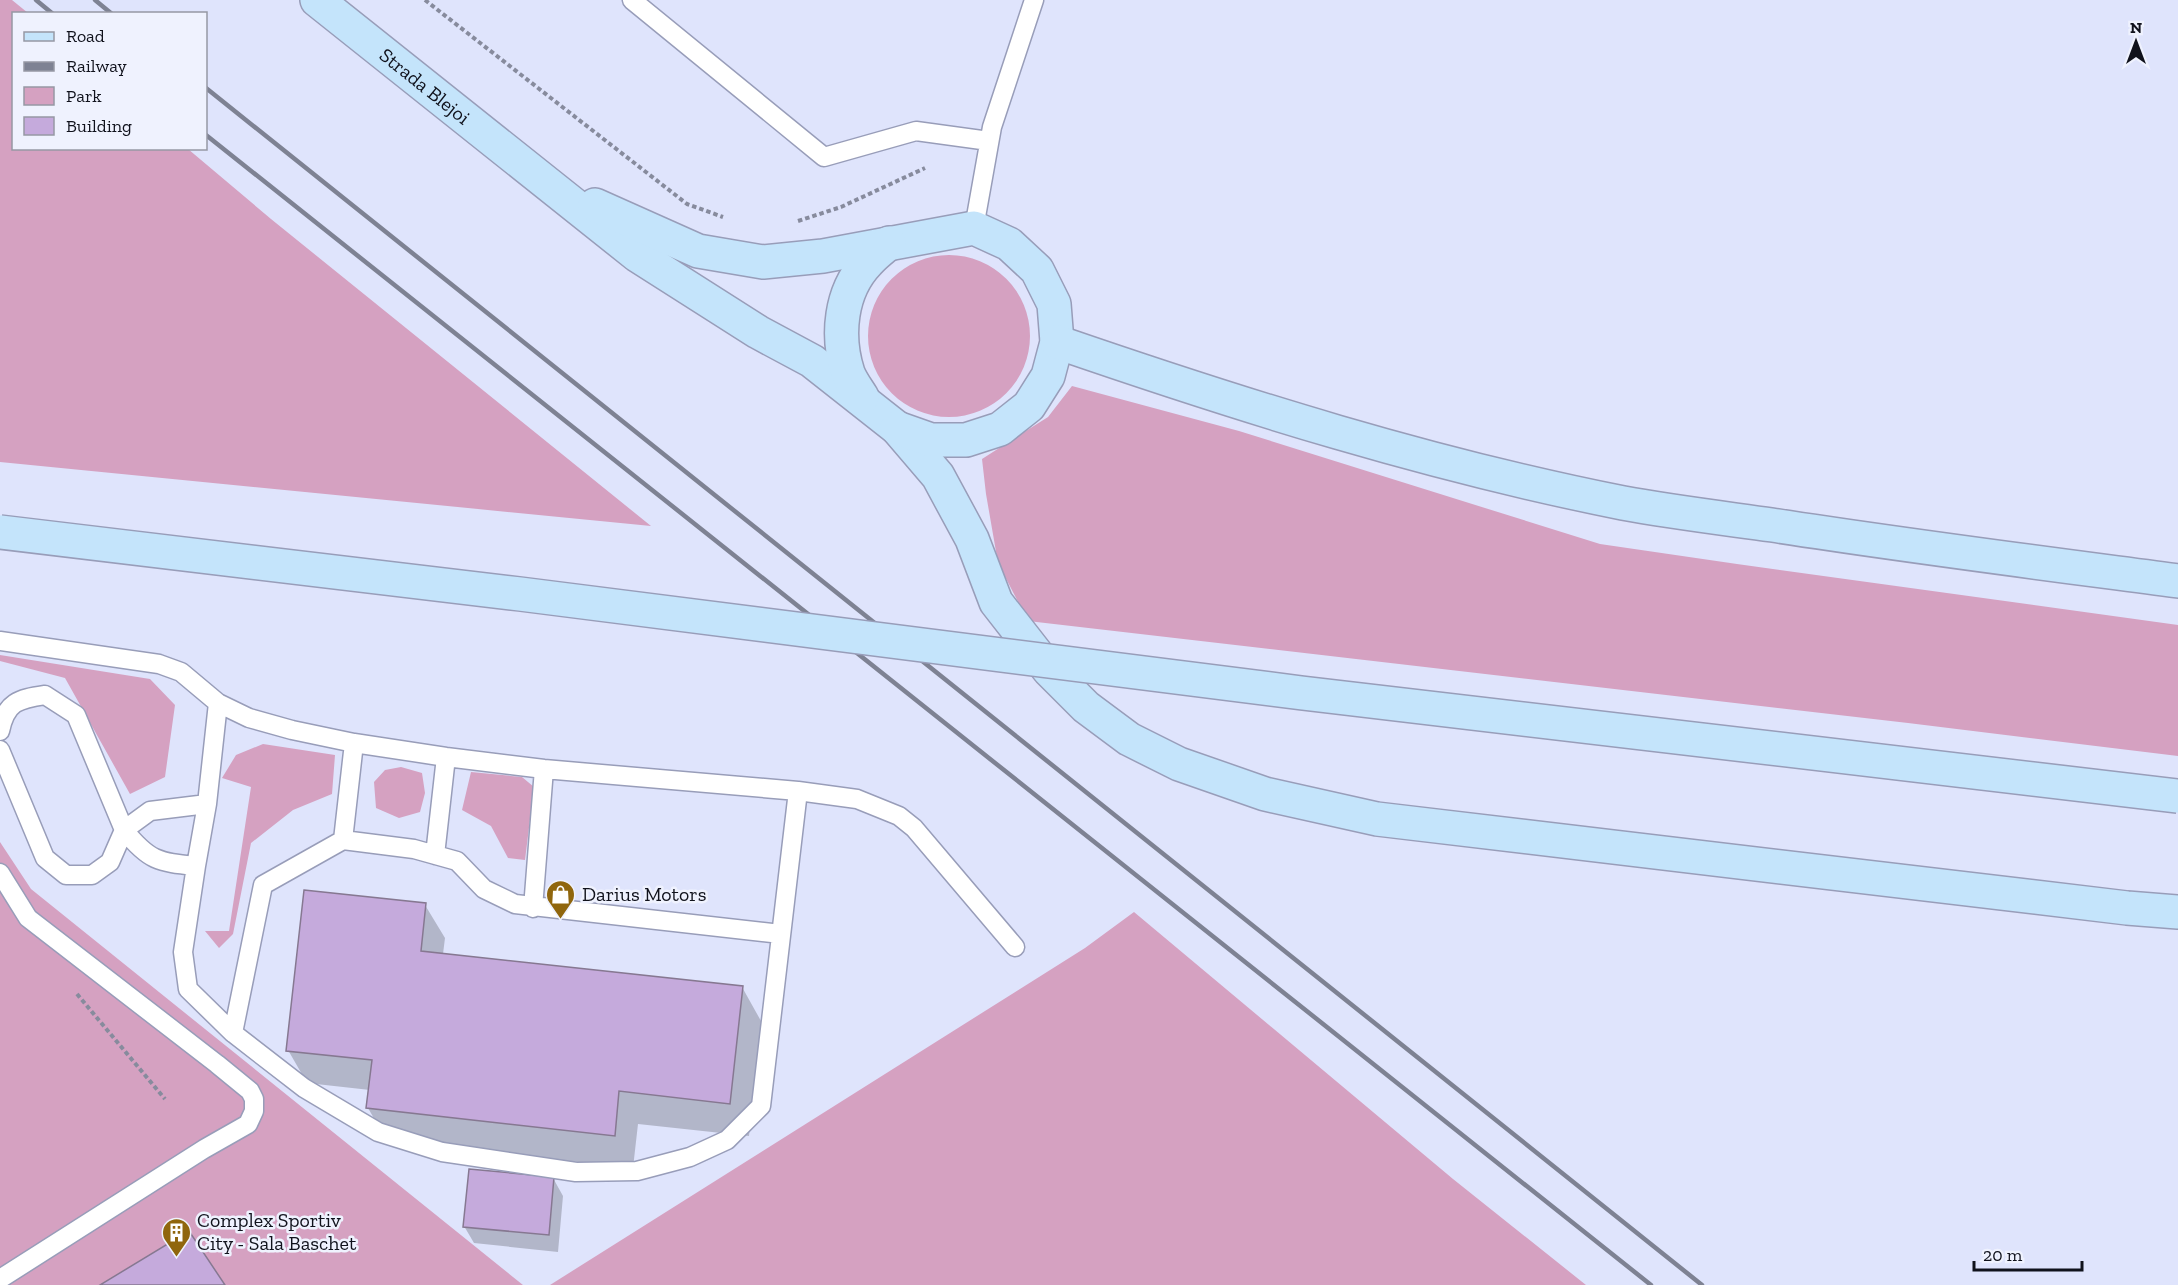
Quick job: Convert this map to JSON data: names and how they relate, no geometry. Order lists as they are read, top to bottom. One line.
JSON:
{"streets":{"street":["Strada Blejoi"]},"places":{"shop":["Darius Motors"],"building":["Complex Sportiv City - Sala Baschet"]},"legend":["Road","Railway","Park","Building"],"scale_bar":"20 m","north":"top"}
